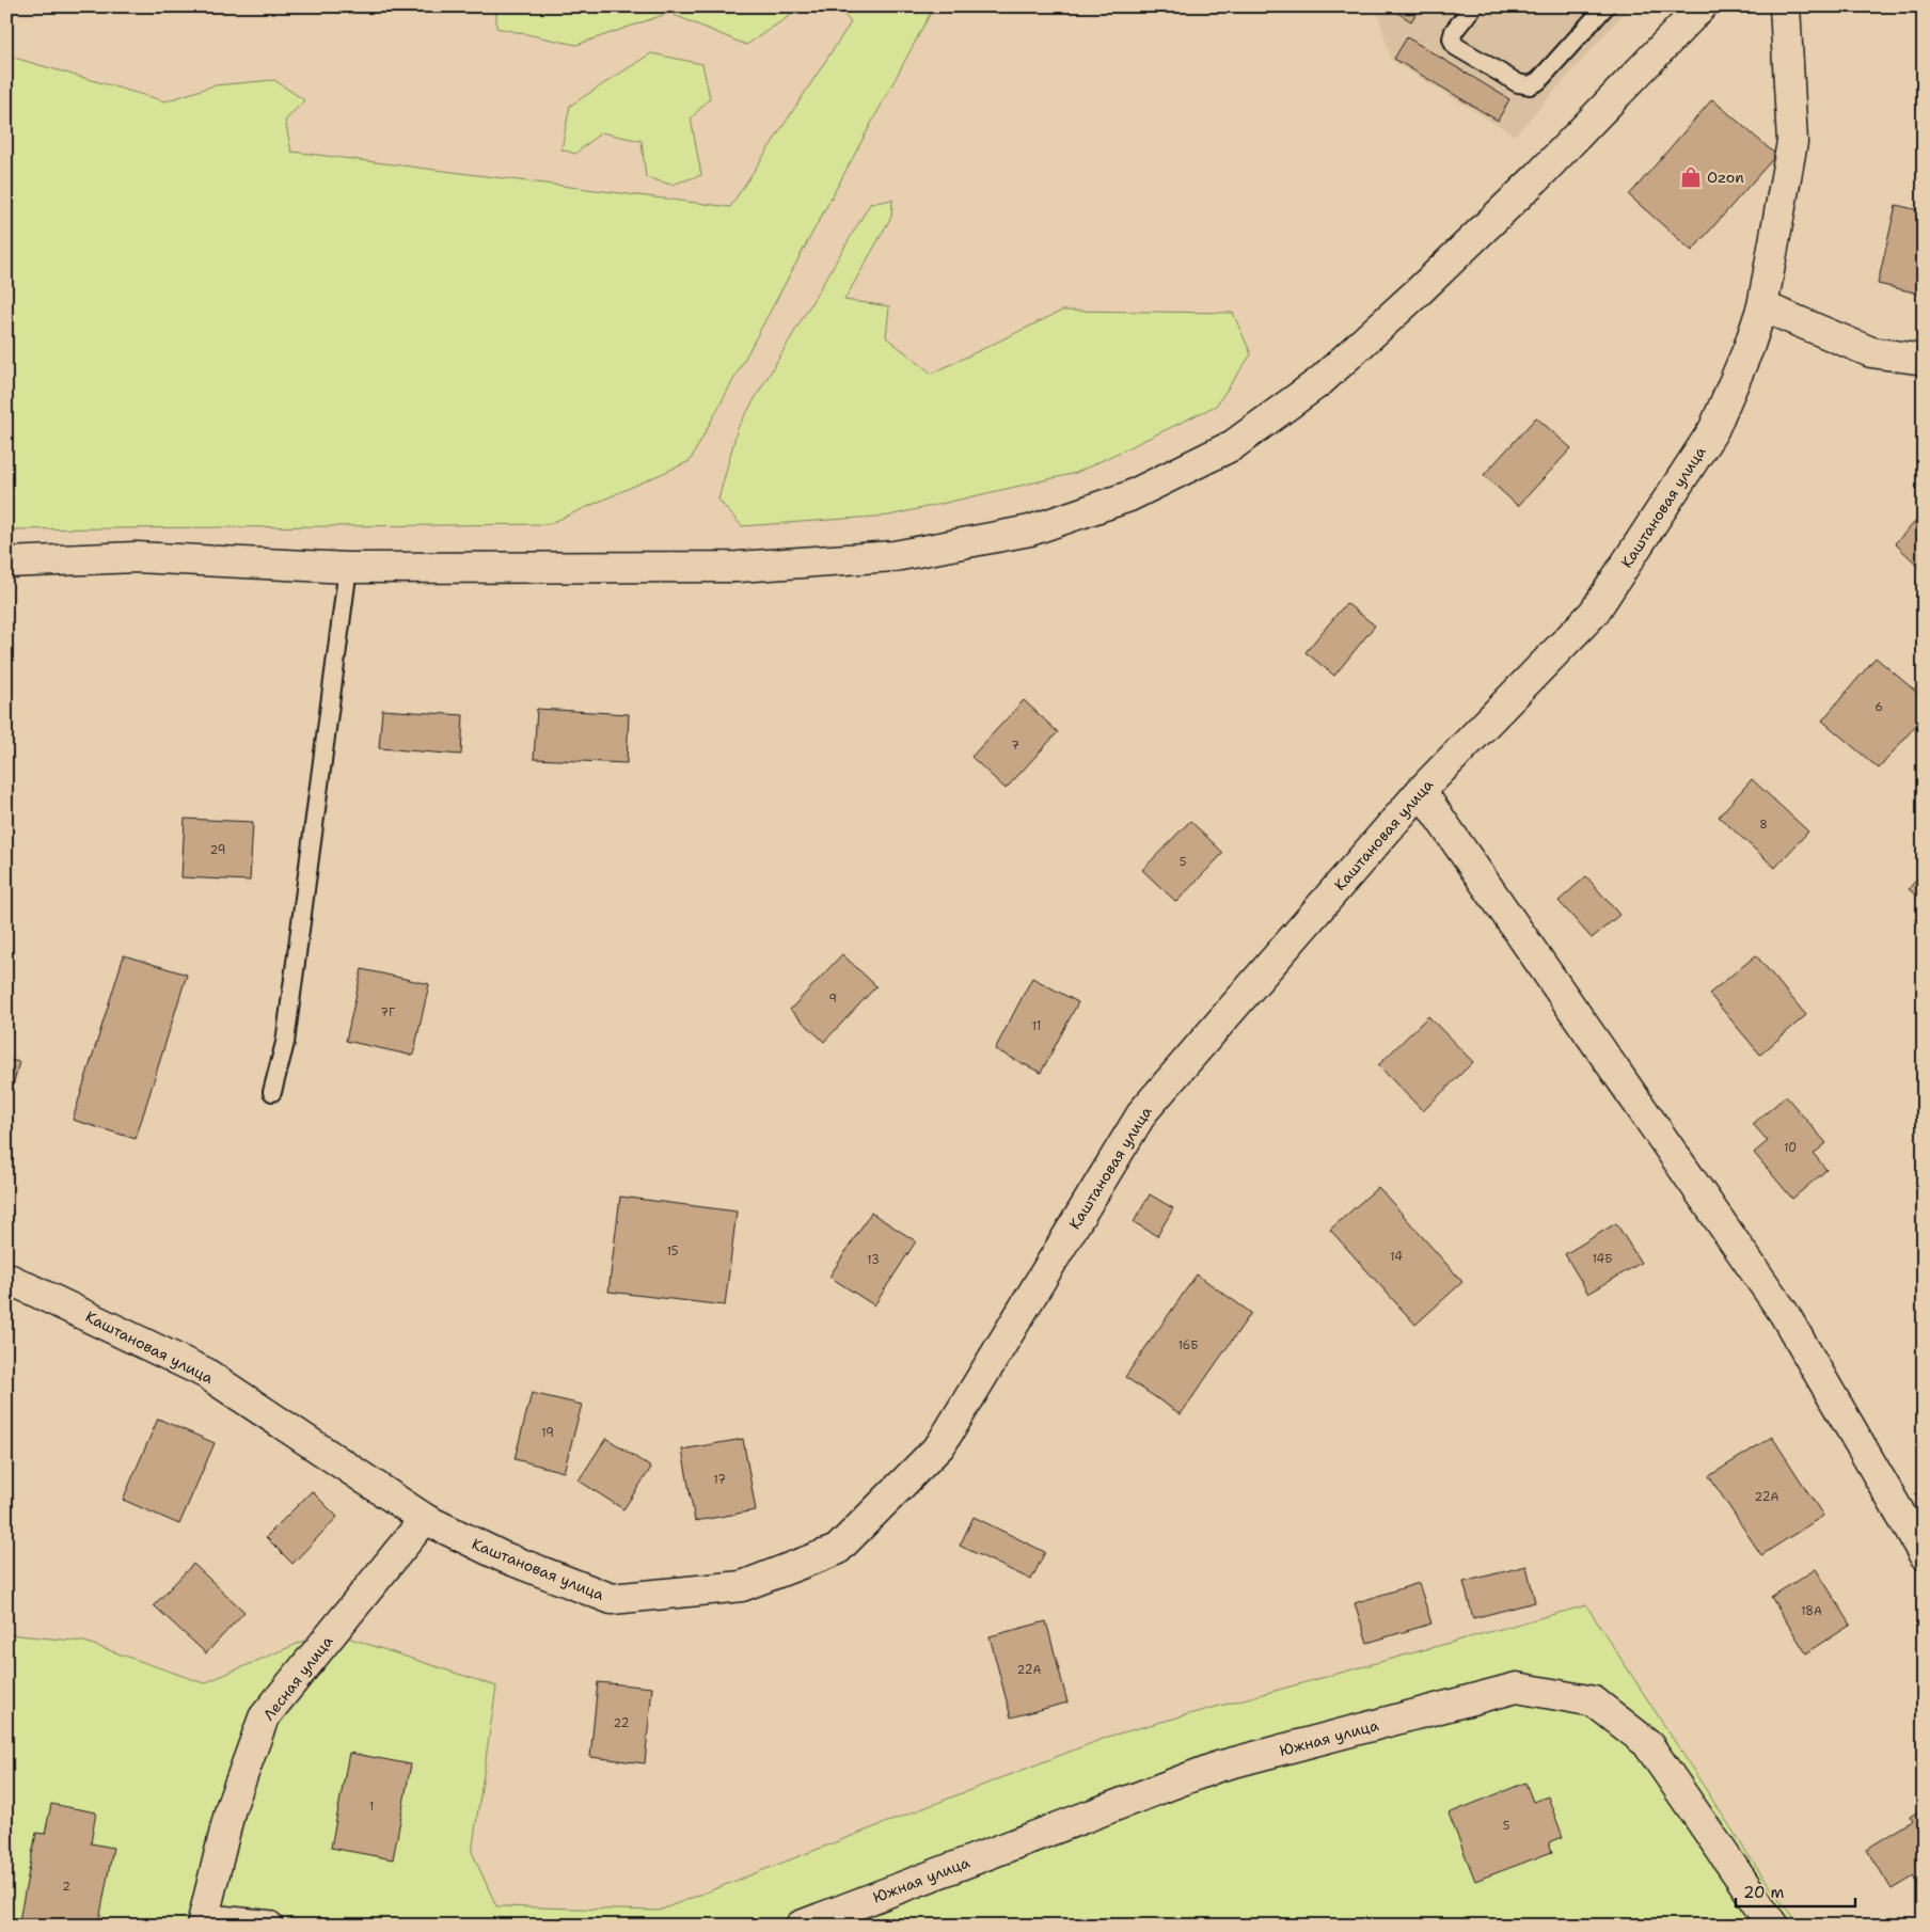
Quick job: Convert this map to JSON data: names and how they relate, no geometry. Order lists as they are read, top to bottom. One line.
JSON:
{"streets":{"street":["Каштановая улица","Лесная улица","Южная улица"]},"crossings":[["Каштановая улица","Лесная улица"]],"places":{"shop":["Ozon"]},"house_numbers":["6","7","8","29","5","9","7Г","11","10","15","14","14Б","13","16Б","19","17","22А","18А","22А","22","1","5","2"],"scale_bar":"20 m"}
